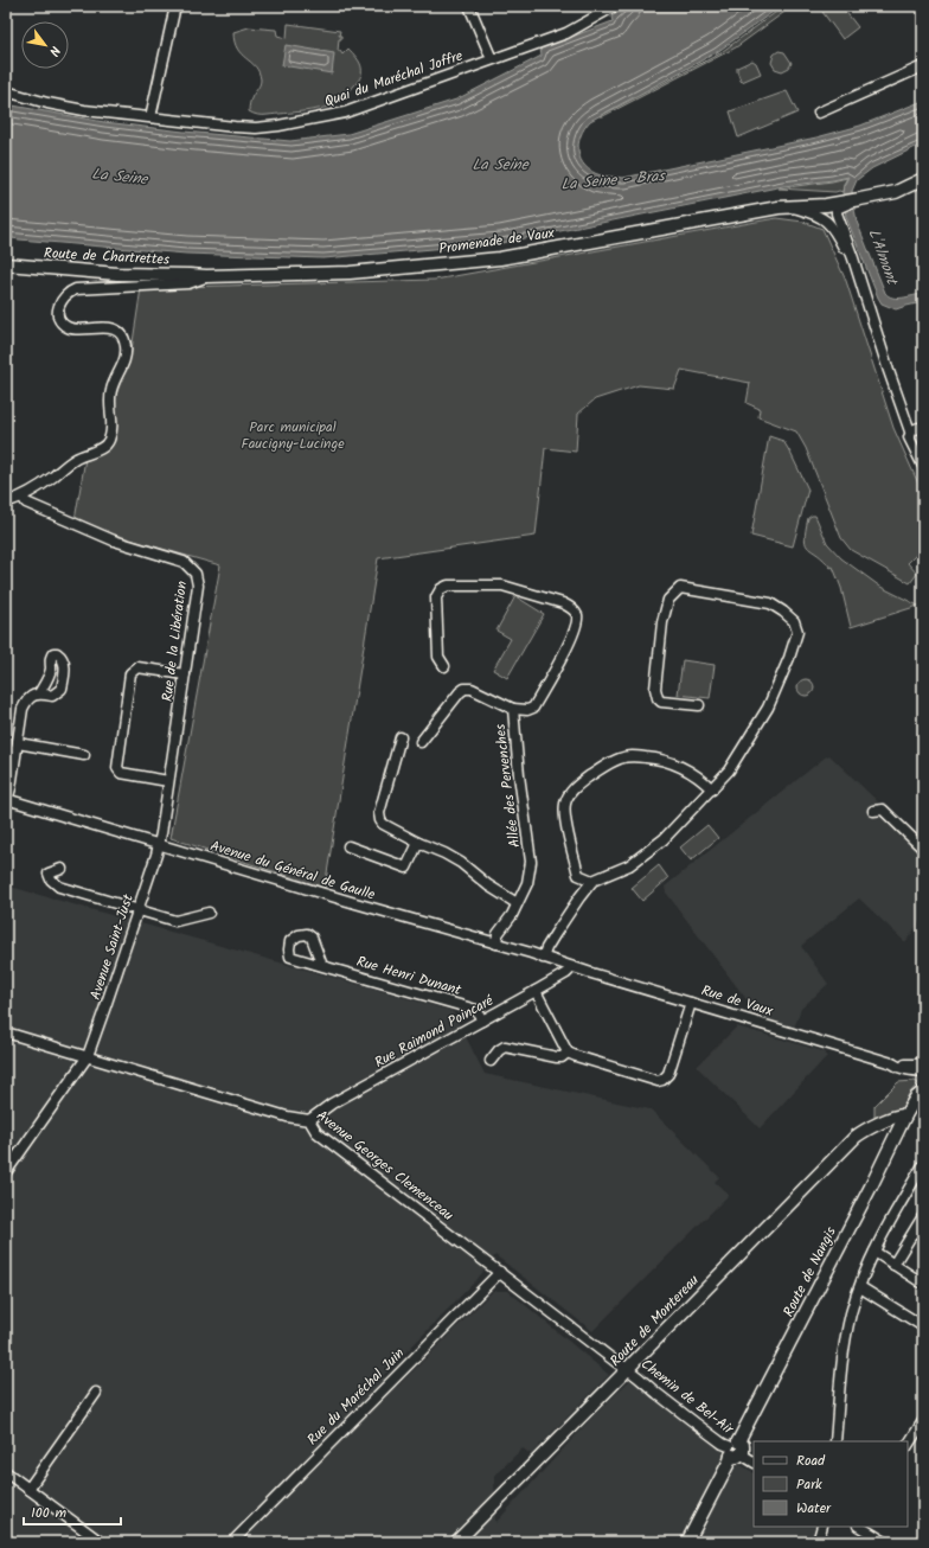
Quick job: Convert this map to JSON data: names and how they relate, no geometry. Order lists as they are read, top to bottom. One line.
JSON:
{"streets":{"main road":["Promenade de Vaux","Route de Chartrettes","Route de Nangis","Route de Montereau"],"street":["Quai du Maréchal Joffre","Rue de la Libération","Allée des Pervenches","Avenue du Général de Gaulle","Avenue Saint-Just","Rue Henri Dunant","Rue de Vaux","Rue Raimond Poincaré","Avenue Georges Clemenceau","Rue du Maréchal Juin","Chemin de Bel-Air"]},"crossings":[["Promenade de Vaux","Route de Chartrettes"],["Rue de la Libération","Avenue du Général de Gaulle"],["Rue de la Libération","Avenue Saint-Just"],["Allée des Pervenches","Avenue du Général de Gaulle"],["Avenue du Général de Gaulle","Avenue Saint-Just"],["Avenue du Général de Gaulle","Rue de Vaux"],["Avenue du Général de Gaulle","Rue Raimond Poincaré"],["Avenue Saint-Just","Avenue Georges Clemenceau"],["Rue Henri Dunant","Rue Raimond Poincaré"],["Rue de Vaux","Rue Raimond Poincaré"],["Rue Raimond Poincaré","Avenue Georges Clemenceau"],["Avenue Georges Clemenceau","Route de Montereau"],["Avenue Georges Clemenceau","Rue du Maréchal Juin"],["Avenue Georges Clemenceau","Chemin de Bel-Air"],["Route de Nangis","Route de Montereau"],["Route de Nangis","Chemin de Bel-Air"],["Route de Montereau","Chemin de Bel-Air"]],"water":["La Seine","La Seine - Bras","L'Almont"],"parks":["Parc municipal Faucigny-Lucinge"],"legend":["Road","Park","Water"],"scale_bar":"100 m","north":"bottom right"}
